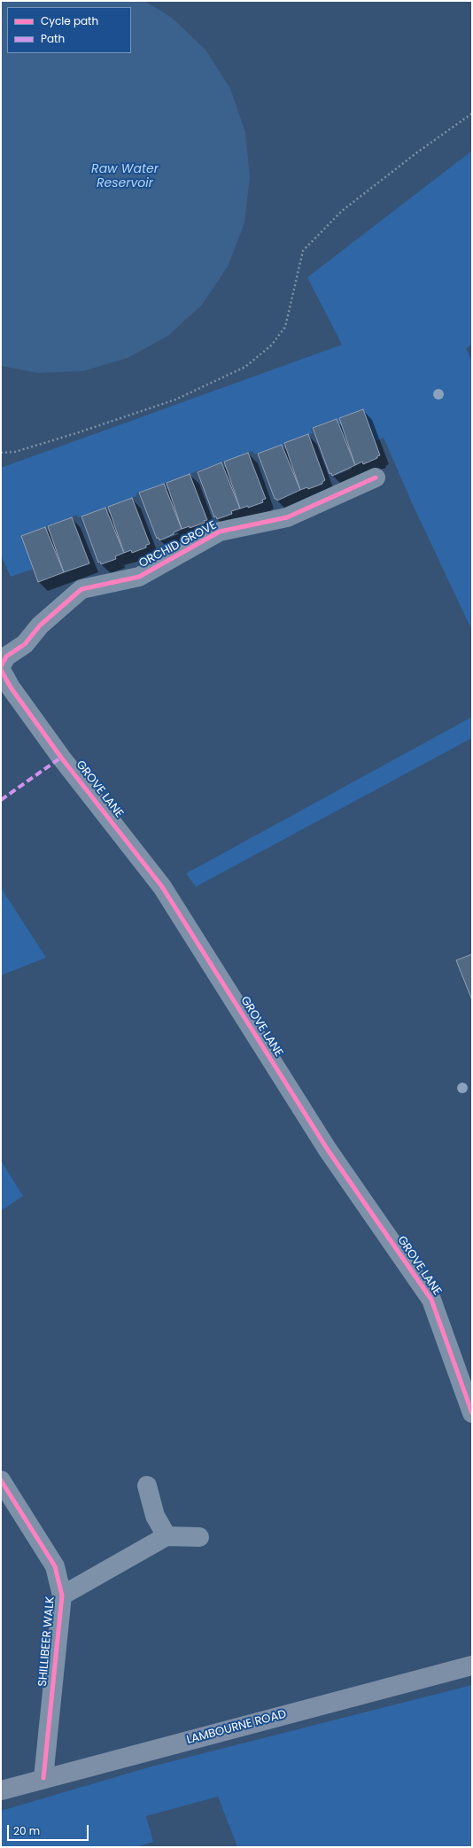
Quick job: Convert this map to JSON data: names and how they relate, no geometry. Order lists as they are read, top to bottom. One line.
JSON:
{"streets":{"main road":["LAMBOURNE ROAD"],"street":["ORCHID GROVE","GROVE LANE","SHILLIBEER WALK"]},"crossings":[["SHILLIBEER WALK","LAMBOURNE ROAD"]],"water":["Raw Water Reservoir"],"legend":["Cycle path","Path"],"scale_bar":"20 m"}
